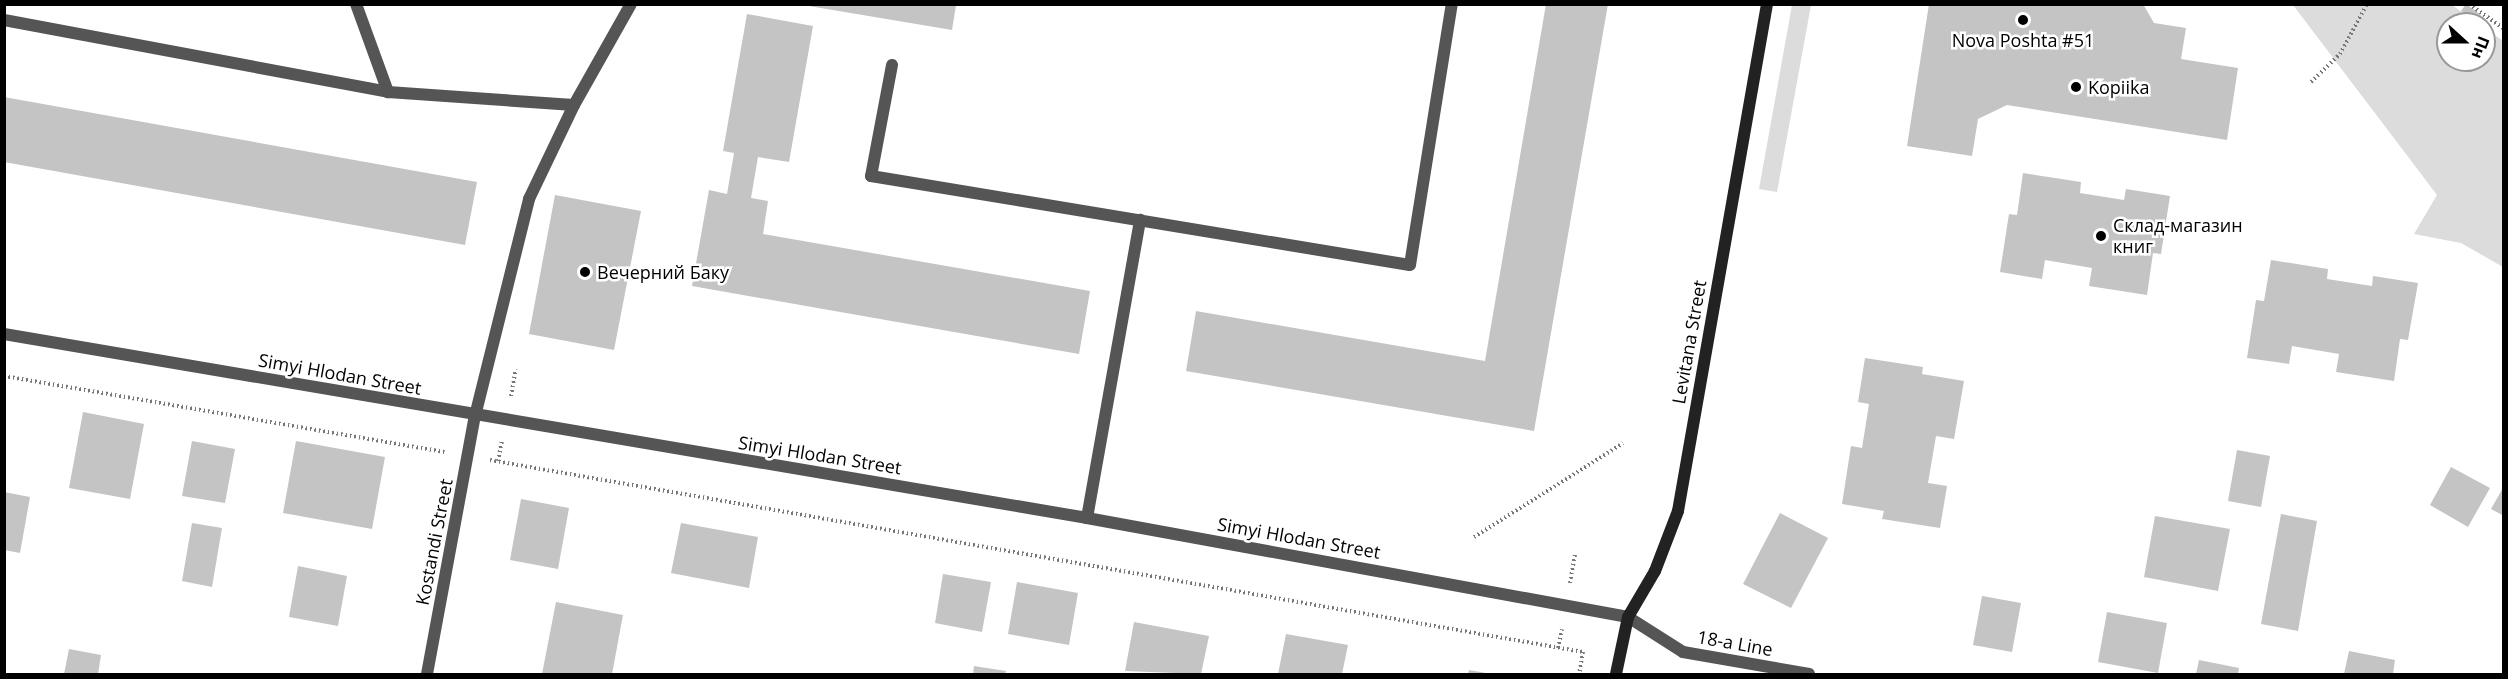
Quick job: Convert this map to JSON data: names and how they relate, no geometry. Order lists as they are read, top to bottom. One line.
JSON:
{"streets":{"main road":["Levitana Street"],"street":["Simyi Hlodan Street","Kostandi Street","18-a Line"]},"crossings":[["Levitana Street","Simyi Hlodan Street"],["Levitana Street","18-a Line"],["Simyi Hlodan Street","Kostandi Street"],["Simyi Hlodan Street","18-a Line"]],"places":["Nova Poshta #51","Kopiika","Склад-магазин книг","Вечерний Баку"],"north":"right"}
